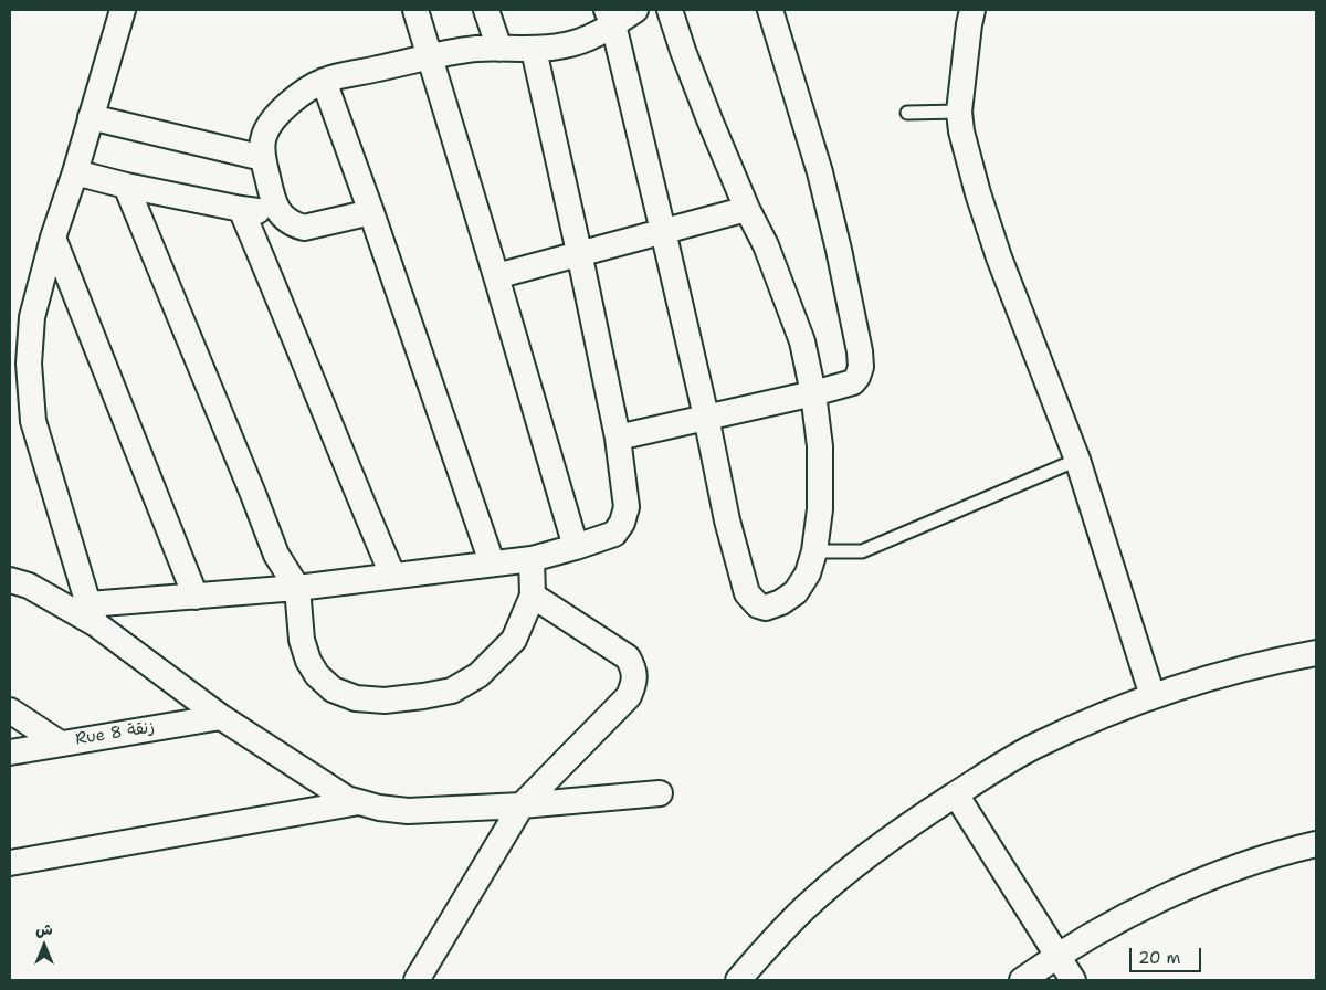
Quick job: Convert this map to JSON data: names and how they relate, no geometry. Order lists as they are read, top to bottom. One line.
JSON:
{"streets":{"street":["Rue 8 زنقة"]},"scale_bar":"20 m","north":"top"}
